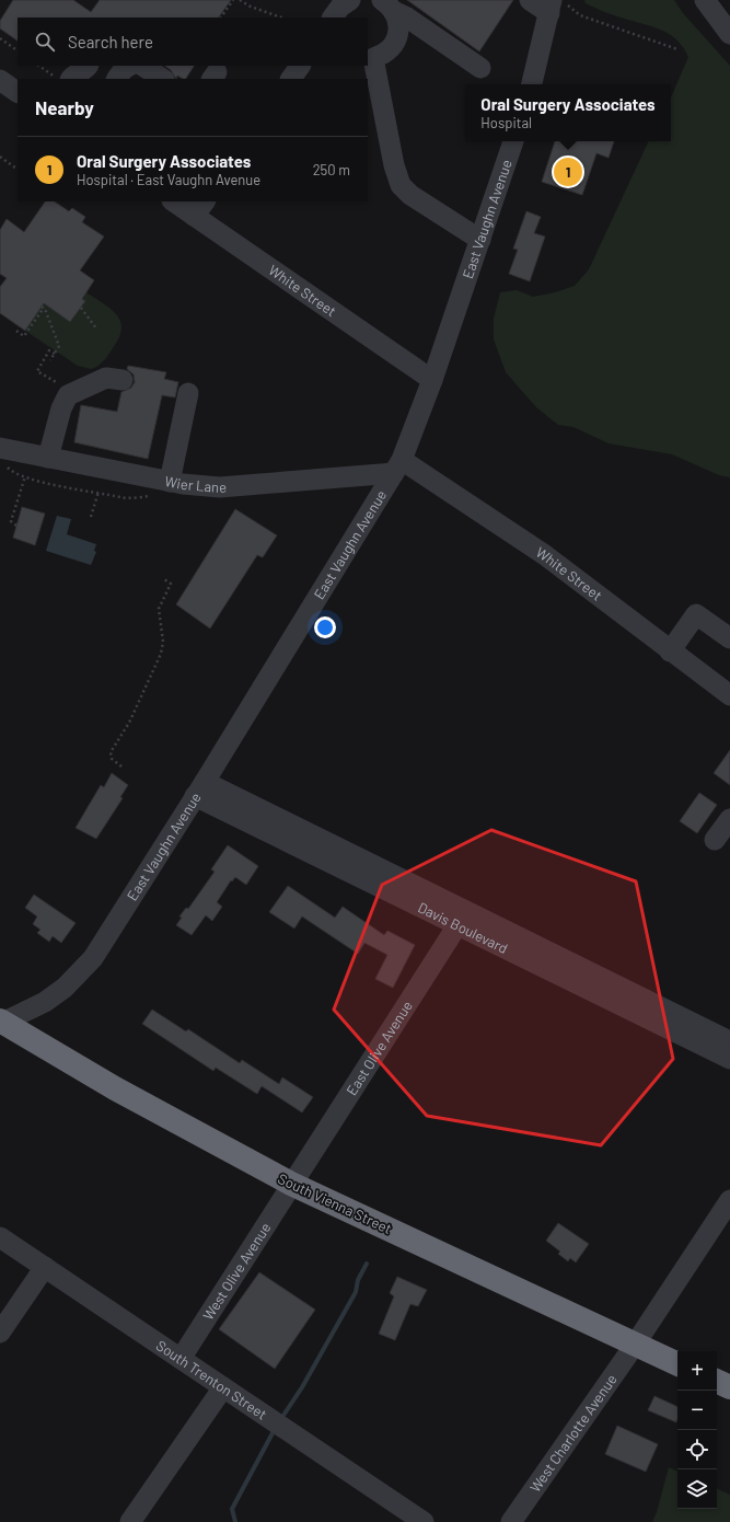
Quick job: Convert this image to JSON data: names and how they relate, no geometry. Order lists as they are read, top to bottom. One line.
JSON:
{"streets":{"highway":["South Vienna Street"],"street":["East Vaughn Avenue","White Street","Wier Lane","Davis Boulevard","East Olive Avenue","West Olive Avenue","South Trenton Street","West Charlotte Avenue"]},"crossings":[["East Vaughn Avenue","White Street"],["East Vaughn Avenue","Wier Lane"],["East Vaughn Avenue","Davis Boulevard"],["East Vaughn Avenue","South Vienna Street"],["White Street","Wier Lane"],["Davis Boulevard","East Olive Avenue"],["East Olive Avenue","South Vienna Street"],["East Olive Avenue","West Olive Avenue"],["South Vienna Street","West Olive Avenue"],["South Vienna Street","West Charlotte Avenue"],["West Olive Avenue","South Trenton Street"]],"page":{"search":"Search here","heading":"Nearby","popup":["Oral Surgery Associates","Hospital"],"list":[{"mark":"1","name":"Oral Surgery Associates","note":"Hospital · East Vaughn Avenue","value":"250 m"}],"pins":"1","map_buttons":["+","−"]}}
